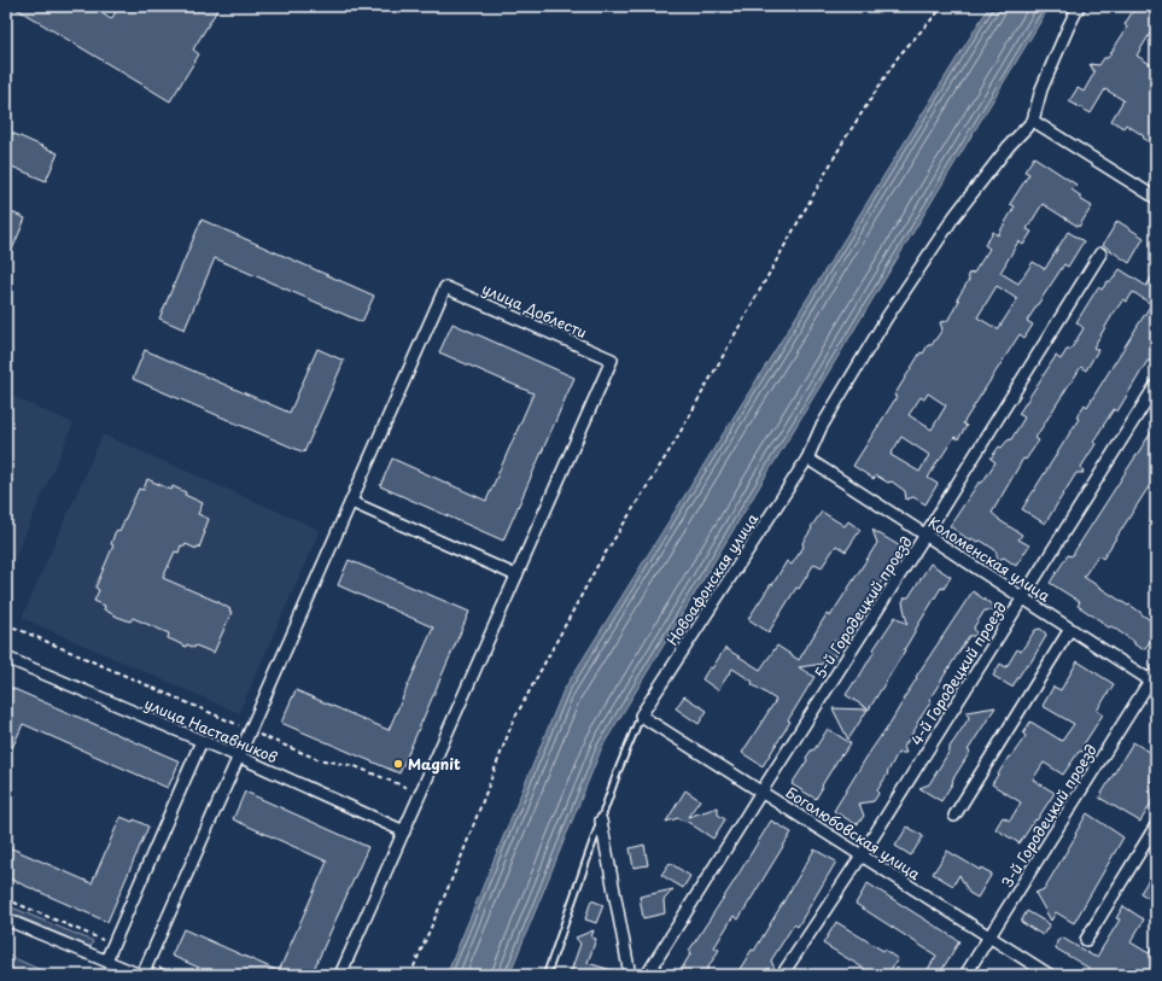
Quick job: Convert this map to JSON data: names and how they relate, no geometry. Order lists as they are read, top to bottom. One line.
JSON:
{"streets":{"street":["улица Доблести","Коломенская улица","Новоафонская улица","5-й Городецкий проезд","4-й Городецкий проезд","улица Наставников","3-й Городецкий проезд","Боголюбовская улица"]},"crossings":[["Коломенская улица","Новоафонская улица"],["Коломенская улица","5-й Городецкий проезд"],["Коломенская улица","4-й Городецкий проезд"],["Коломенская улица","3-й Городецкий проезд"],["Новоафонская улица","Боголюбовская улица"],["5-й Городецкий проезд","Боголюбовская улица"],["4-й Городецкий проезд","Боголюбовская улица"],["3-й Городецкий проезд","Боголюбовская улица"]],"places":["Magnit"]}
